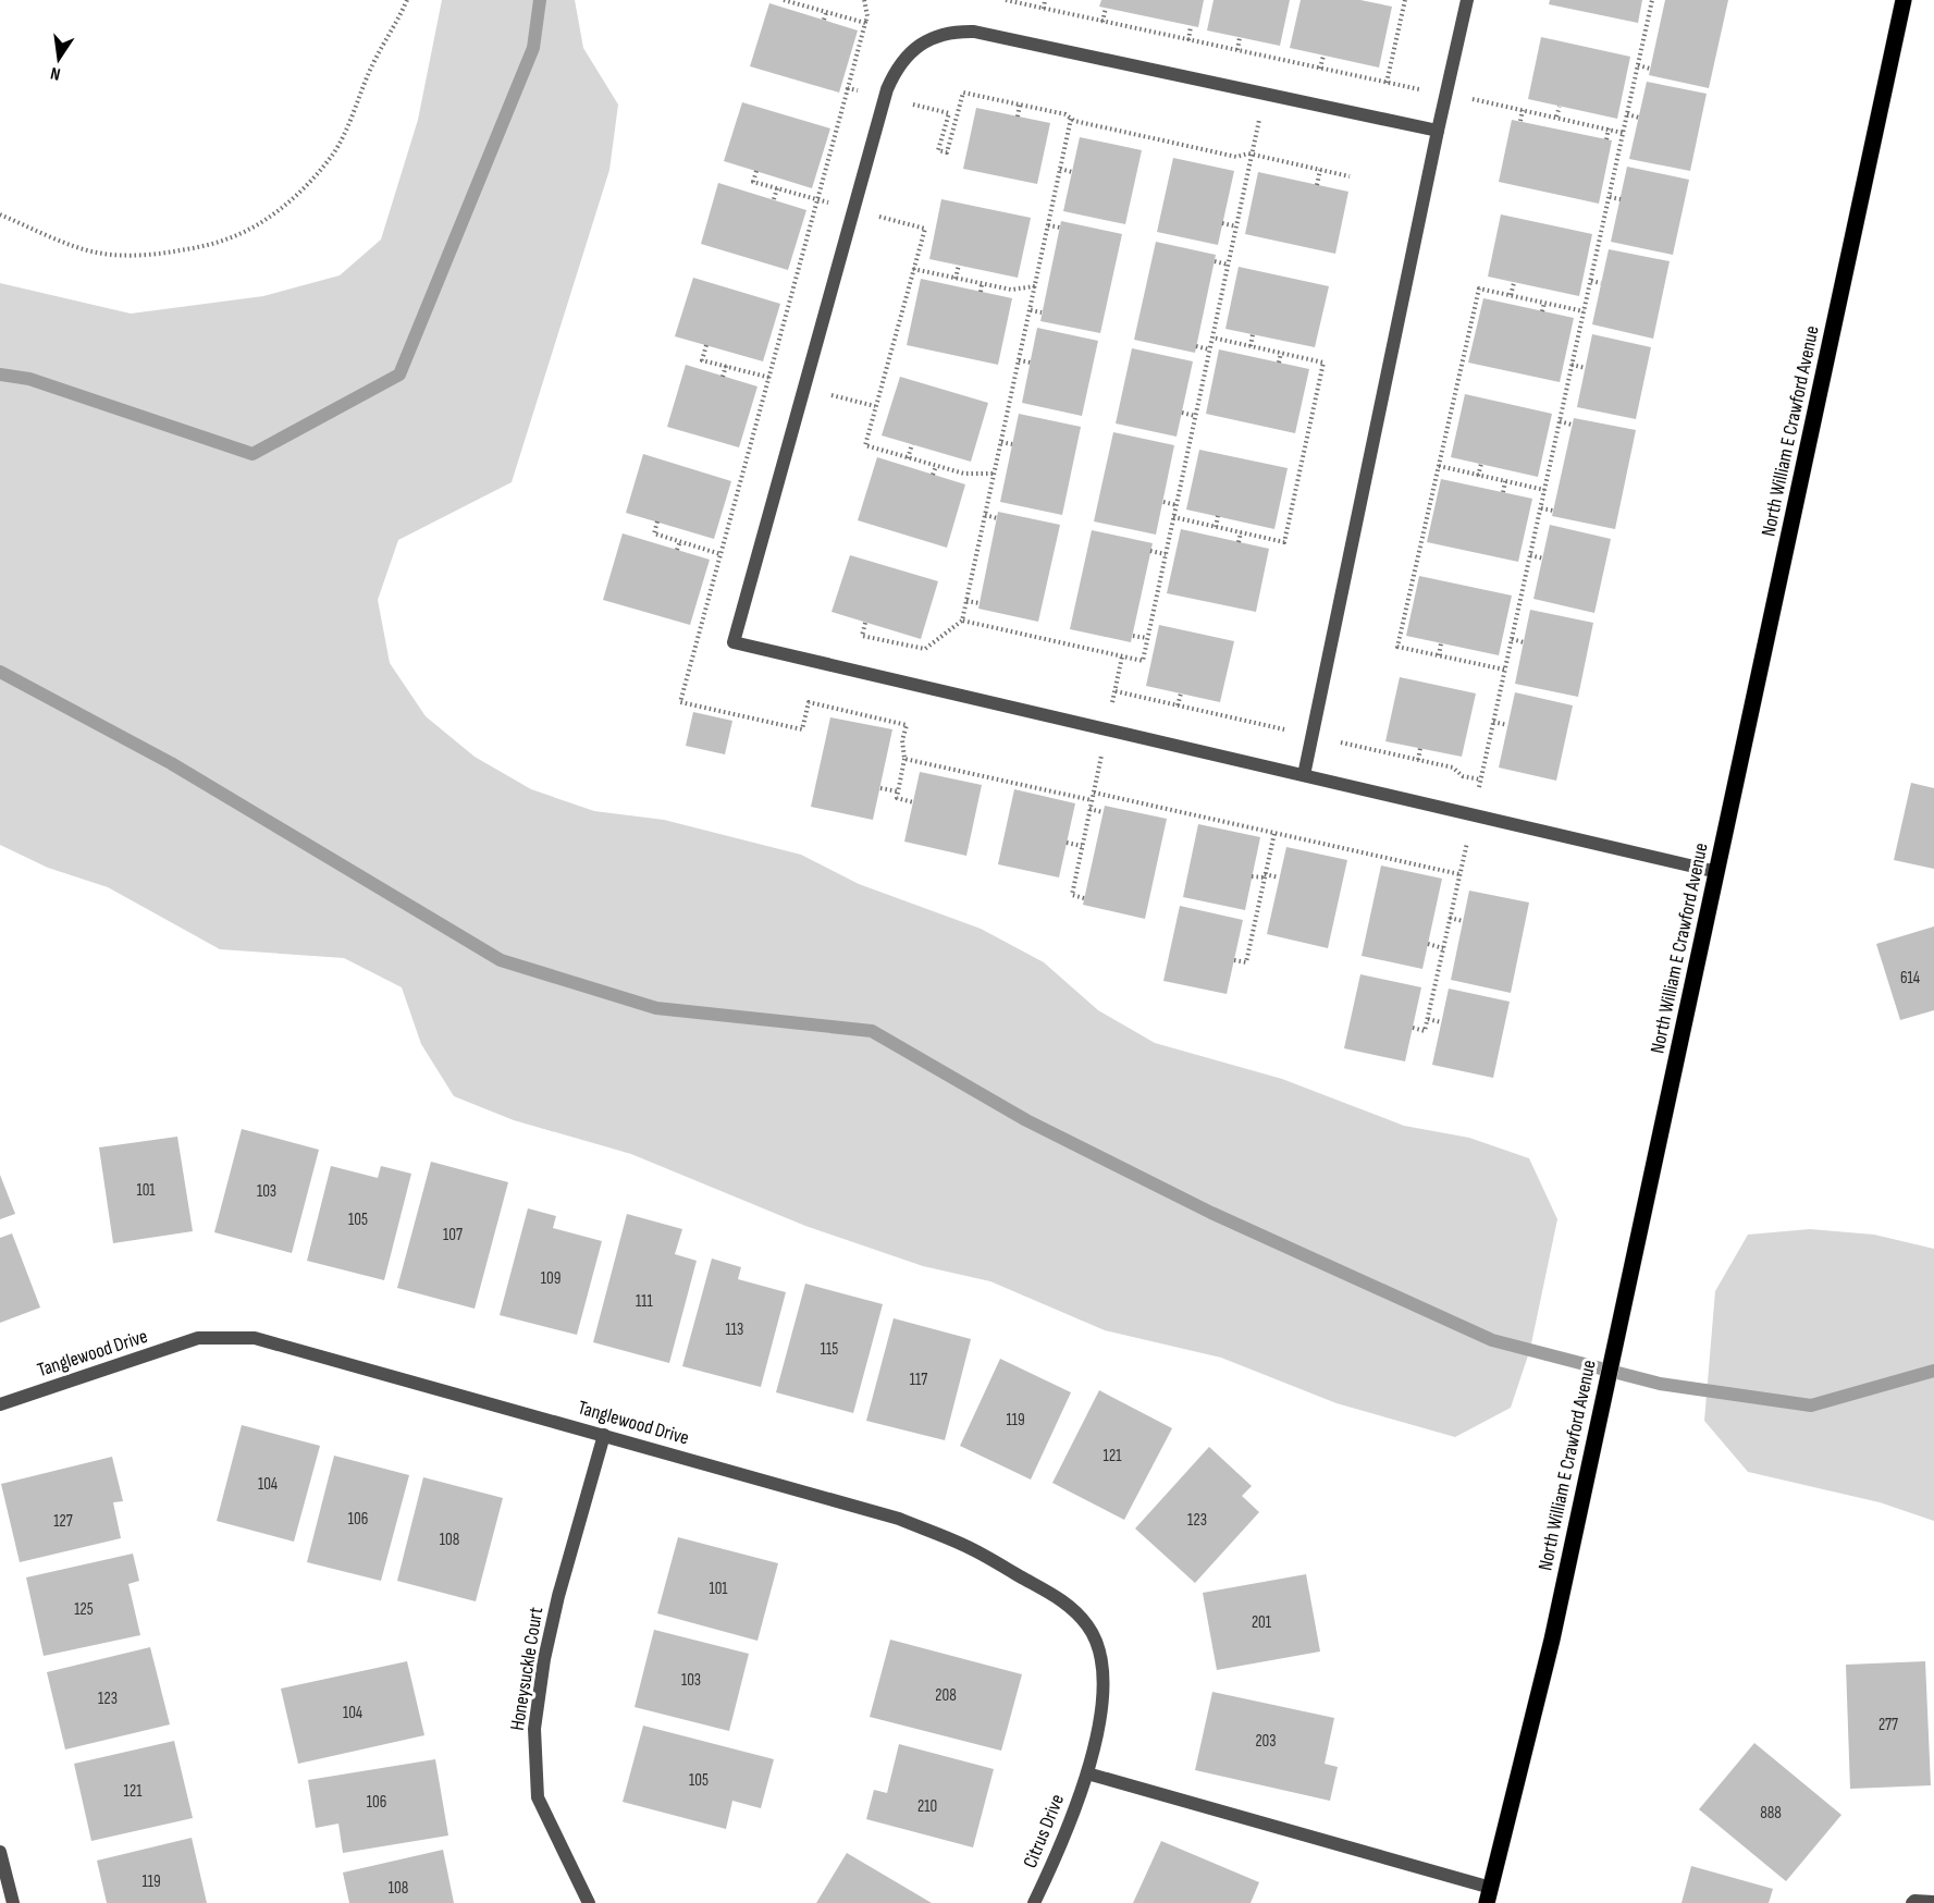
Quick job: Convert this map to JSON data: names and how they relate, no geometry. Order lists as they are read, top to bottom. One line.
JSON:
{"streets":{"main road":["North William E Crawford Avenue"],"street":["Tanglewood Drive","Honeysuckle Court","Citrus Drive"]},"crossings":[["Tanglewood Drive","Honeysuckle Court"],["Tanglewood Drive","Citrus Drive"]],"house_numbers":["614","101","103","105","107","109","111","113","115","117","119","121","104","106","123","127","108","101","125","201","103","208","123","104","277","203","105","121","106","210","888","119","108"],"north":"bottom"}
